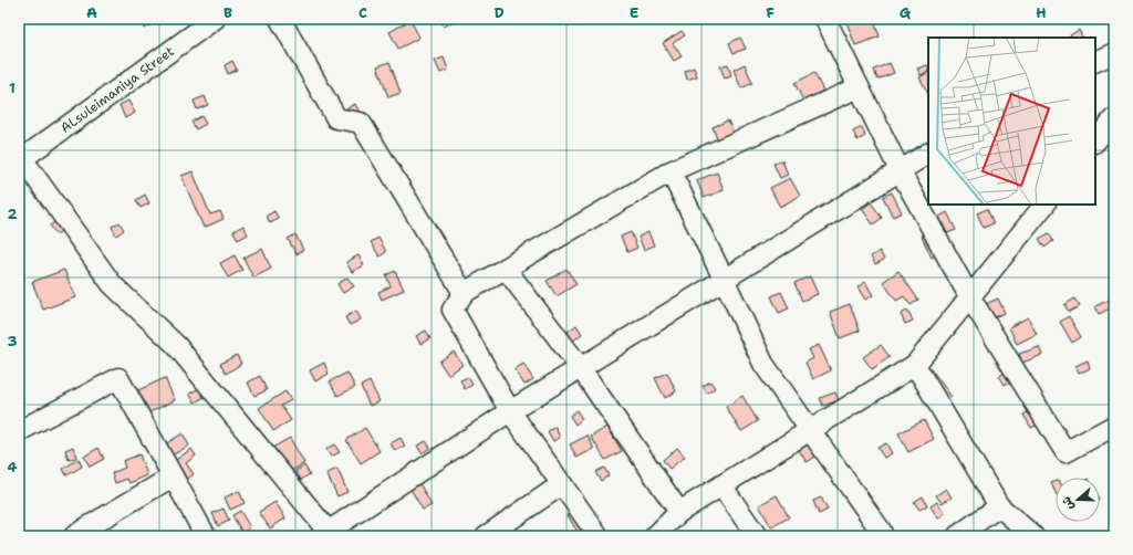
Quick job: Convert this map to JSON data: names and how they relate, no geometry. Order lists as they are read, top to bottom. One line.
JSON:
{"streets":{"street":["ALsuleimaniya Street"]},"north":"left","grid":{"columns":["A","B","C","D","E","F","G","H"],"rows":["1","2","3","4"]}}
